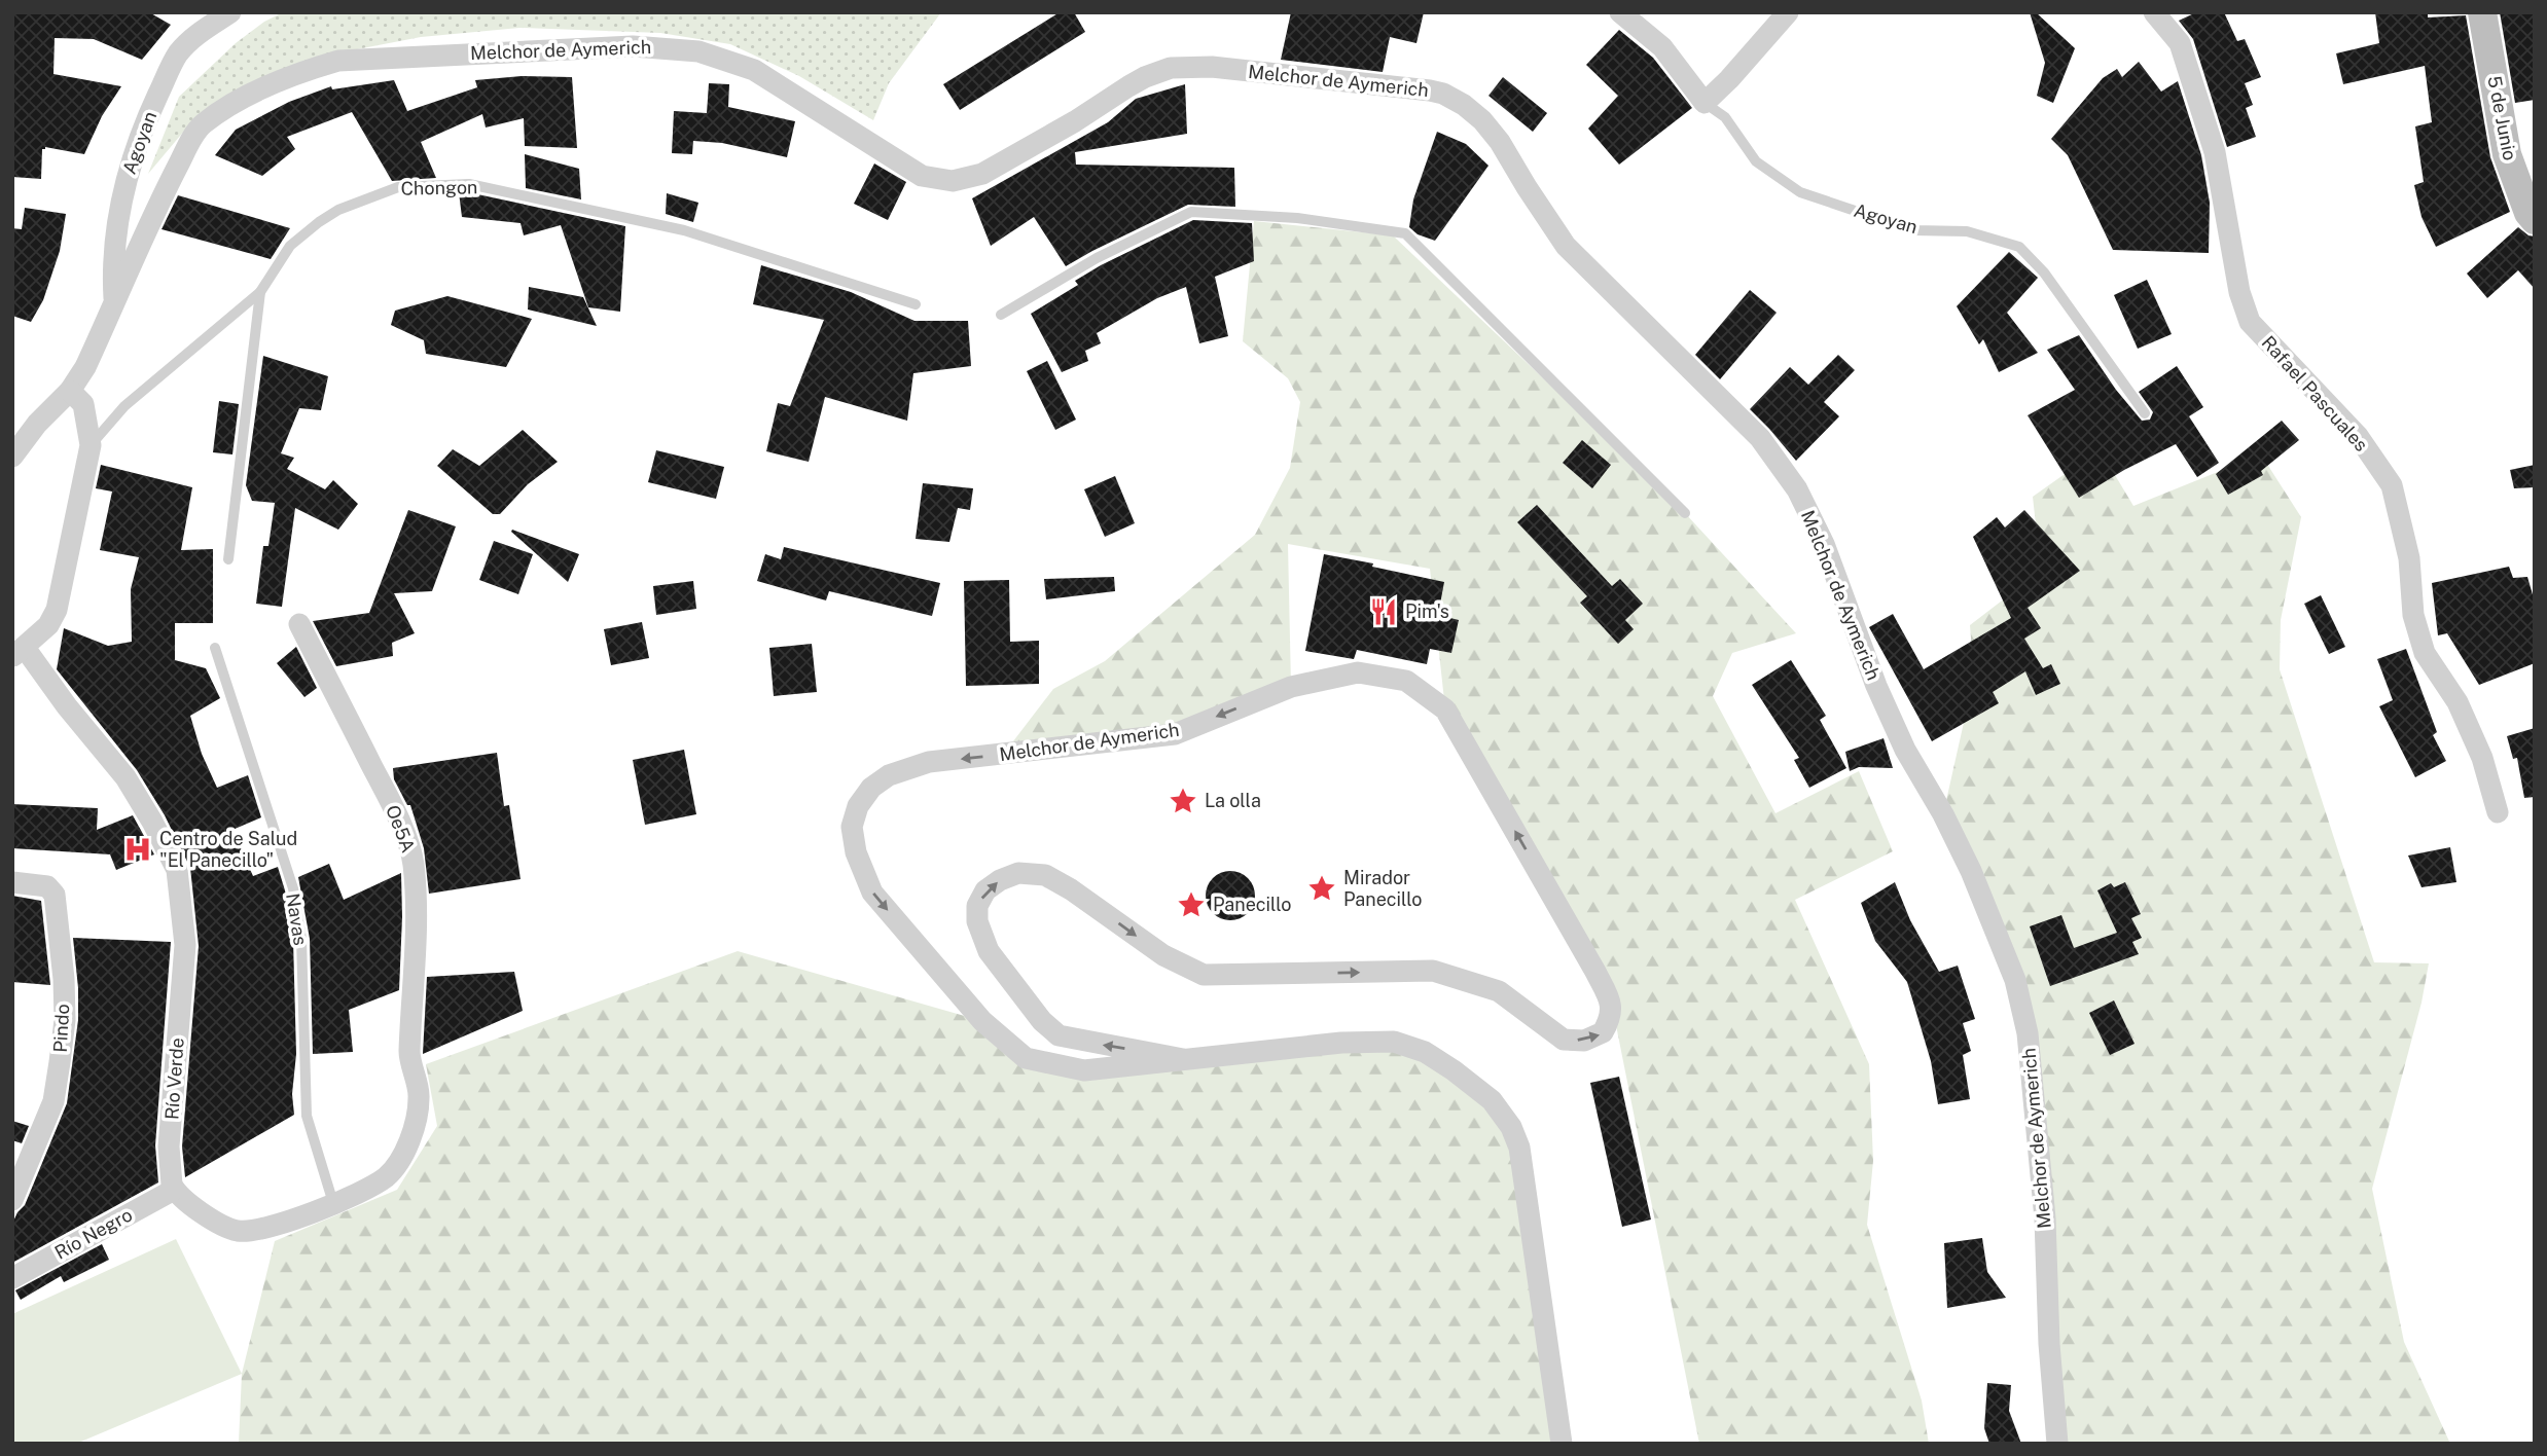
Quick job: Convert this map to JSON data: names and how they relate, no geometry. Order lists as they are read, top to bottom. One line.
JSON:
{"streets":{"street":["Melchor de Aymerich","5 de Junio","Agoyan","Rafael Pascuales","Oe5A","Pindo","Río Verde","Río Negro"],"lane":["Chongon","Navas"]},"crossings":[["Melchor de Aymerich","Agoyan"],["Oe5A","Navas"],["Río Verde","Río Negro"]],"places":{"restaurant":["Pim's"],"place":["La olla","Mirador Panecillo","Panecillo"],"hospital":["Centro de Salud \"El Panecillo\""]}}
